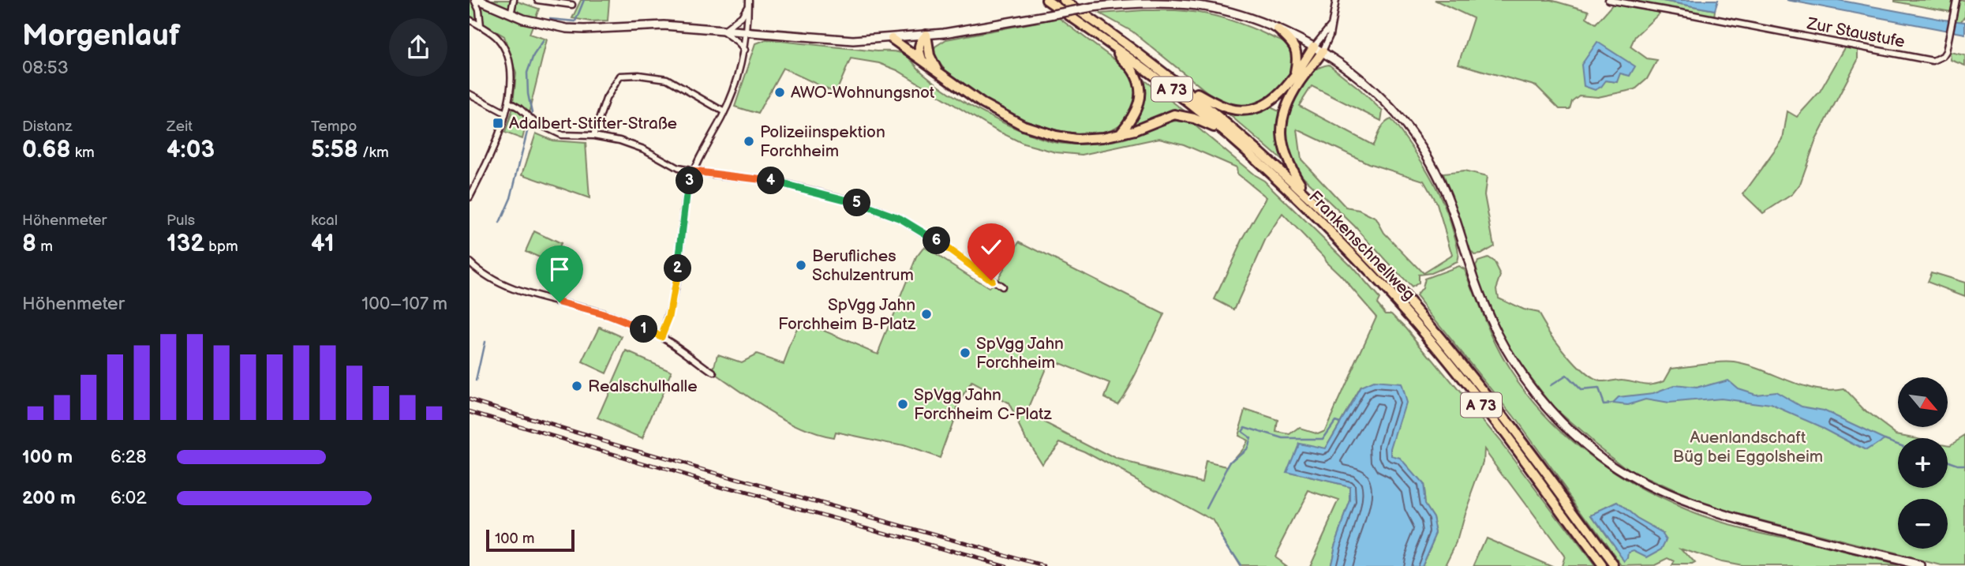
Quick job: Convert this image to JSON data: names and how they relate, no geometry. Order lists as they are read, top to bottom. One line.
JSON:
{"streets":{"highway":["A 73","Frankenschnellweg"],"street":["Zur Staustufe"]},"parks":["Auenlandschaft Büg bei Eggolsheim"],"places":{"other":["AWO-Wohnungsnot","Polizeiinspektion Forchheim","Berufliches Schulzentrum","SpVgg Jahn Forchheim B-Platz","SpVgg Jahn Forchheim","Realschulhalle","SpVgg Jahn Forchheim C-Platz"],"transit":["Adalbert-Stifter-Straße"]},"scale_bar":"100 m","north":"bottom right","page":{"heading":["Morgenlauf","08:53"],"stats":[["Distanz","0.68 km"],["Zeit","4:03"],["Tempo","5:58 /km"],["Höhenmeter","8 m"],["Puls","132 bpm"],["kcal","41"]],"pins":["3","4","5","6","2","1"],"chart":["Höhenmeter","100–107 m"],"map_buttons":["+","−"],"list":[{"name":"100 m","note":"6:28"},{"name":"200 m","note":"6:02"}],"scale":"100 m"}}
